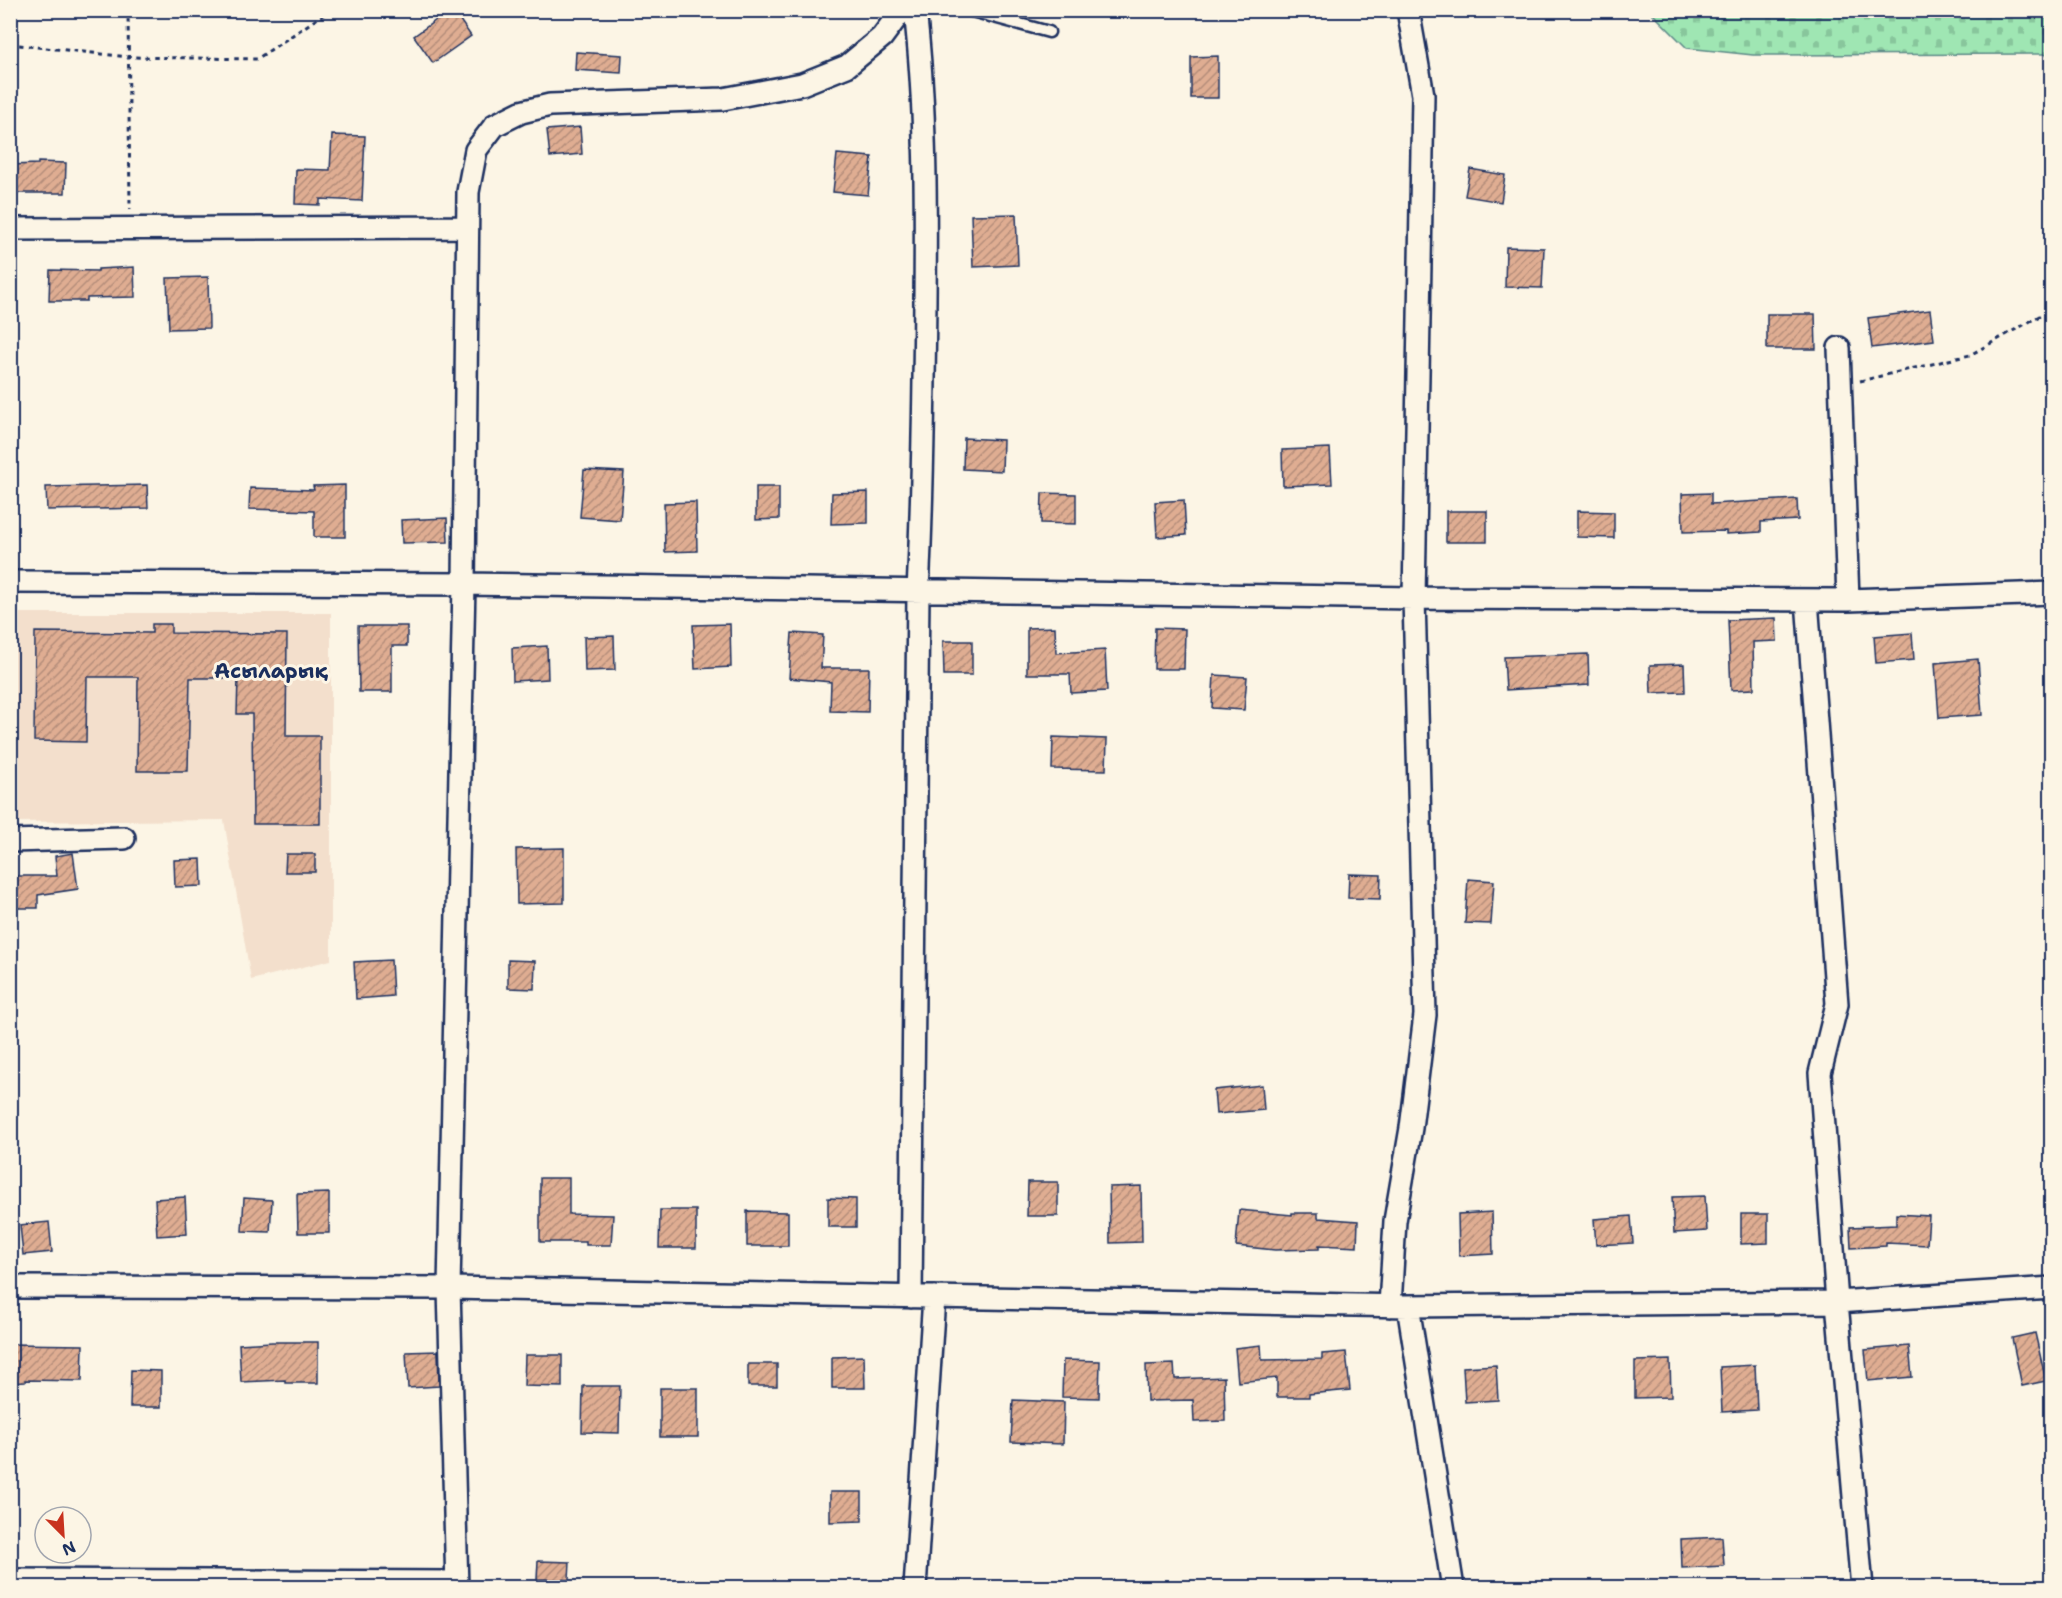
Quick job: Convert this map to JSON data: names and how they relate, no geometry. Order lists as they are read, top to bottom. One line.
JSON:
{"districts":["Асыларық"],"north":"bottom right"}
